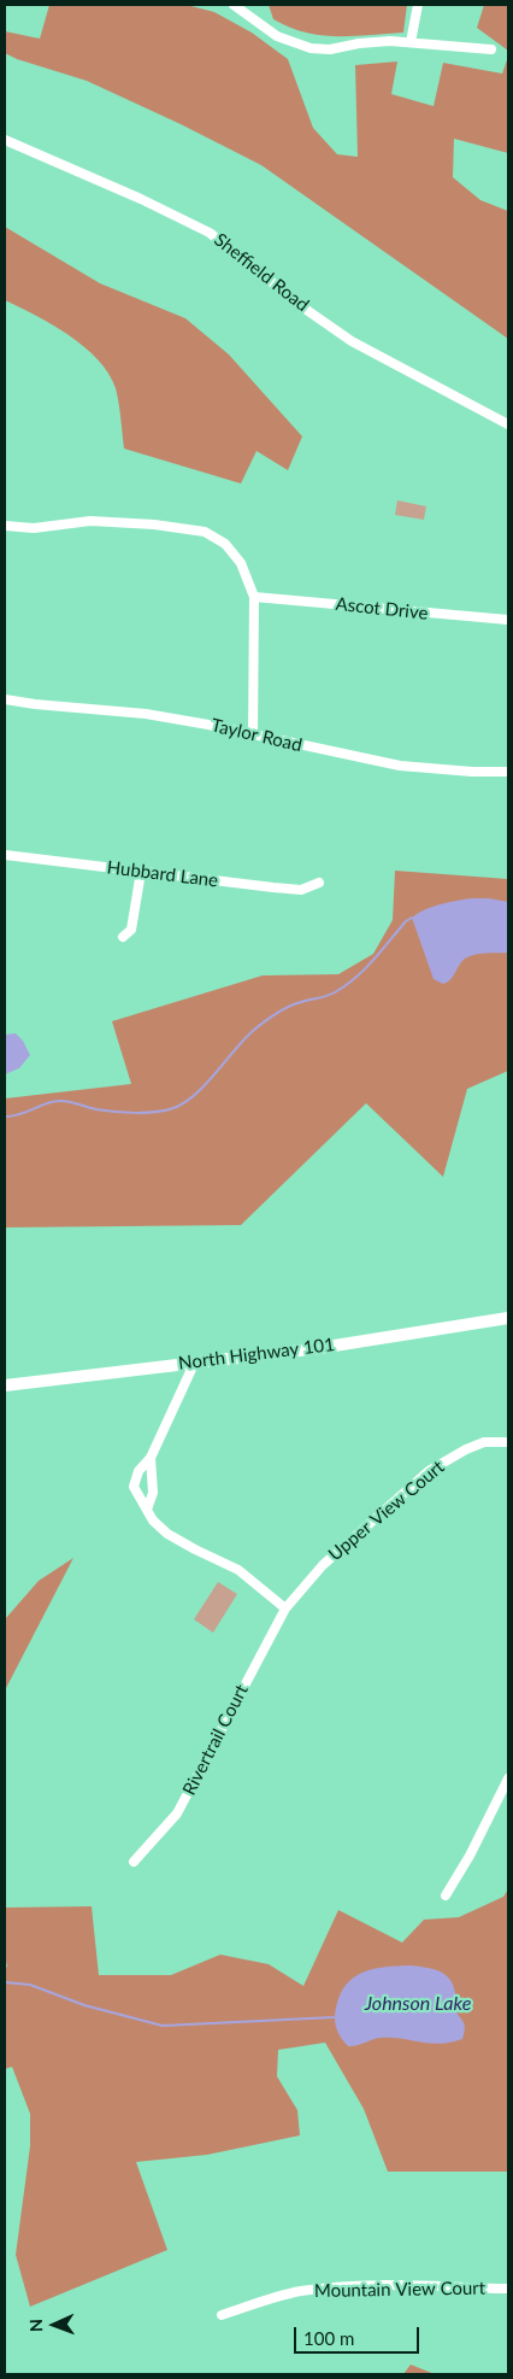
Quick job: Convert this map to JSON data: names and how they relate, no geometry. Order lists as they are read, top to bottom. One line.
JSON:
{"streets":{"main road":["North Highway 101"],"street":["Sheffield Road","Ascot Drive","Taylor Road","Hubbard Lane","Upper View Court","Rivertrail Court","Mountain View Court"]},"crossings":[["Upper View Court","Rivertrail Court"]],"water":["Johnson Lake"],"scale_bar":"100 m","north":"left"}
